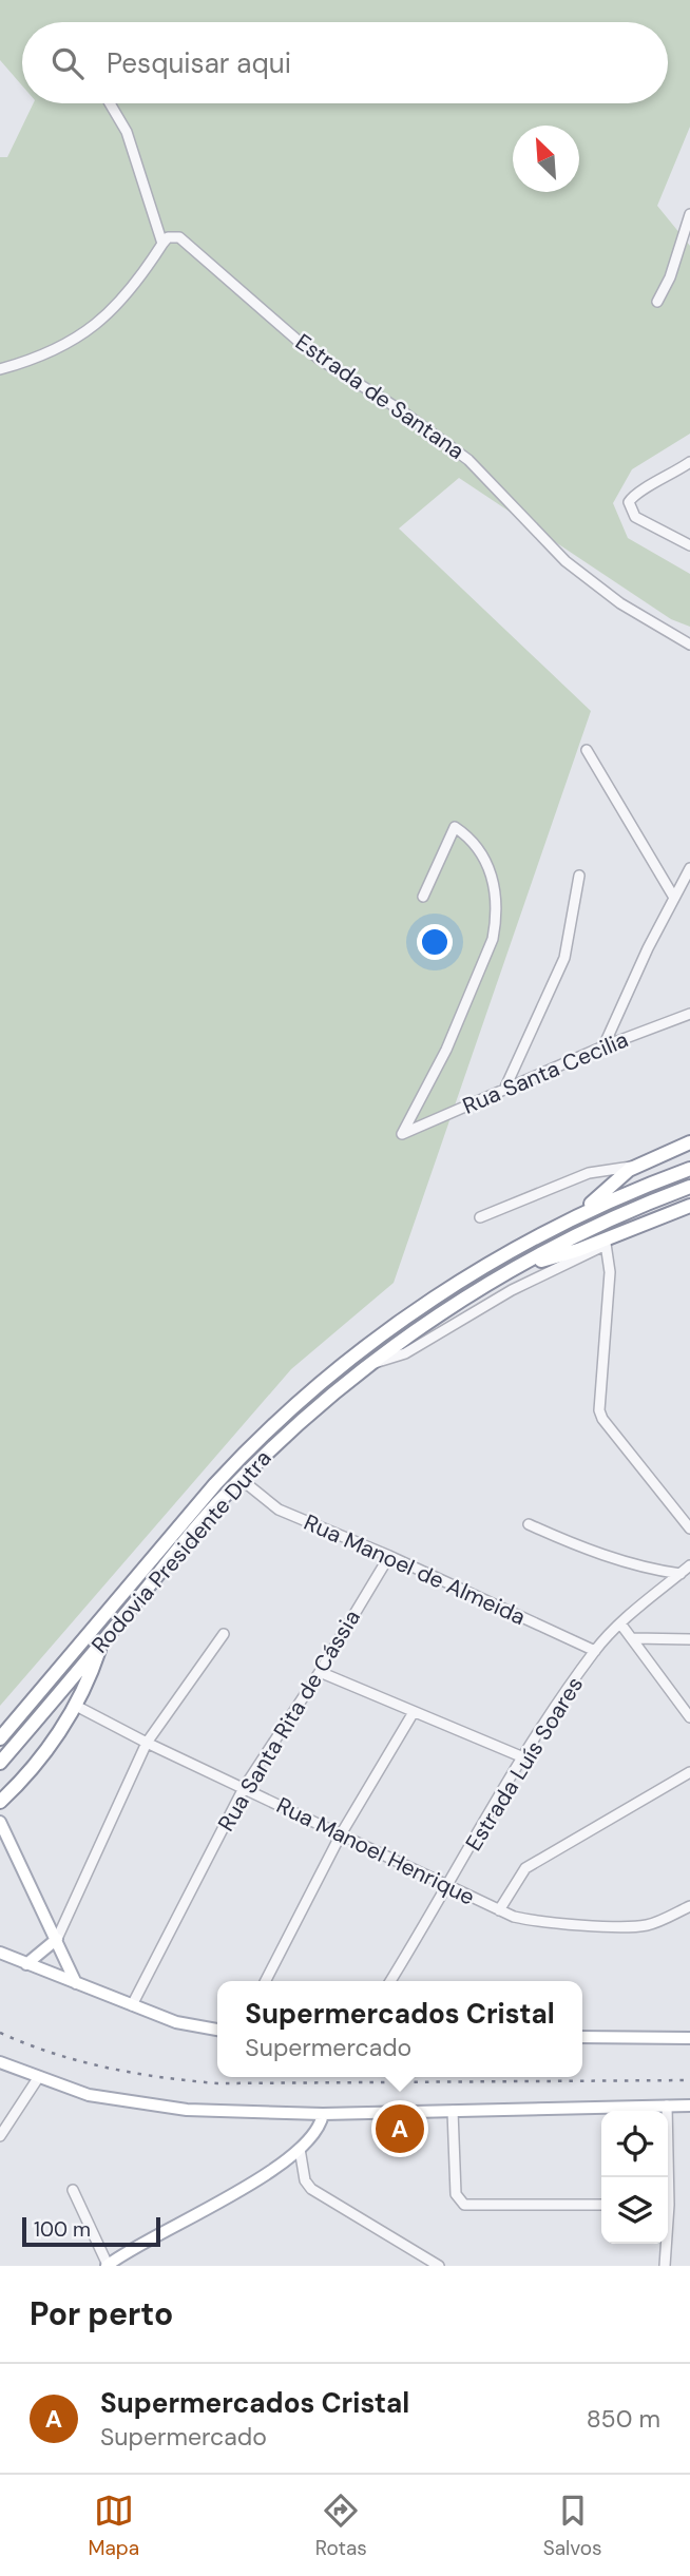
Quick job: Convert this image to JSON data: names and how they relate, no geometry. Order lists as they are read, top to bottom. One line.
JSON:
{"streets":{"highway":["Rodovia Presidente Dutra"],"street":["Estrada de Santana","Rua Santa Cecilia","Rua Manoel de Almeida","Rua Santa Rita de Cássia","Estrada Luís Soares","Rua Manoel Henrique"]},"crossings":[["Rodovia Presidente Dutra","Rua Manoel de Almeida"],["Rua Manoel de Almeida","Rua Santa Rita de Cássia"],["Rua Manoel de Almeida","Estrada Luís Soares"],["Rua Santa Rita de Cássia","Rua Manoel Henrique"],["Estrada Luís Soares","Rua Manoel Henrique"]],"scale_bar":"100 m","north":"top left","page":{"search":"Pesquisar aqui","popup":["Supermercados Cristal","Supermercado"],"pins":"A","scale":"100 m","heading":"Por perto","list":[{"mark":"A","name":"Supermercados Cristal","note":"Supermercado","value":"850 m"}],"nav":["Mapa","Rotas","Salvos"]}}
